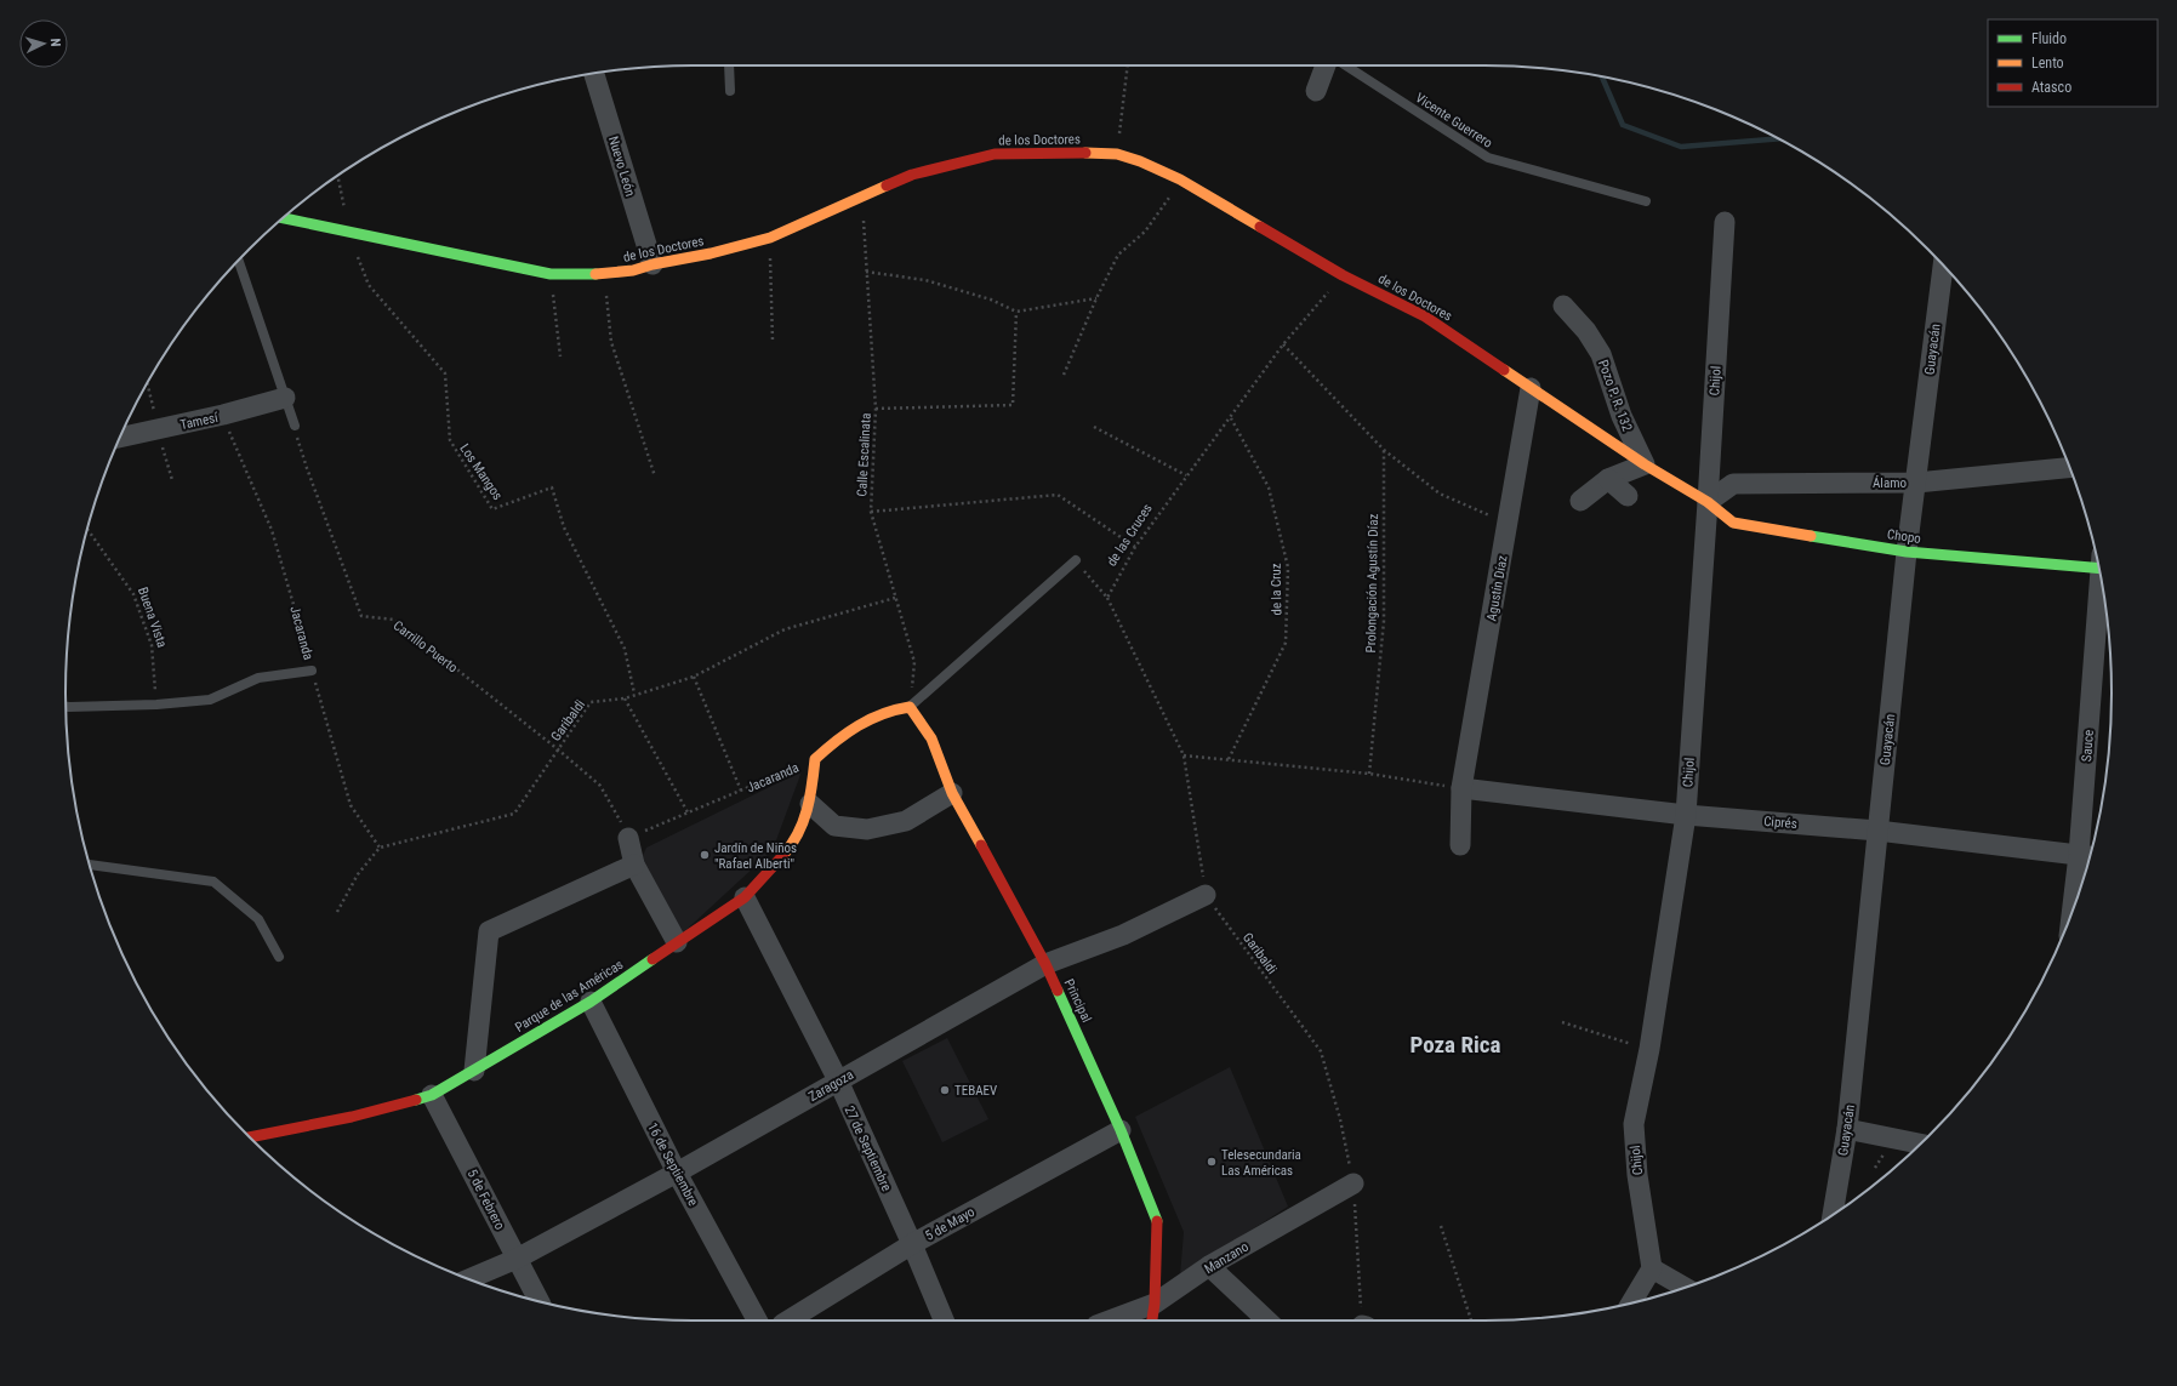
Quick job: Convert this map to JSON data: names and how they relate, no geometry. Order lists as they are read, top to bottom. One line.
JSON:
{"streets":{"street":["de los Doctores","Nuevo León","Guayacán","Chijol","Pozo P. R. 132","Tamesí","Álamo","Chopo","Agustín Díaz","Jacaranda","Sauce","Ciprés","Parque de las Américas","Principal","Zaragoza","27 de Septiembre","16 de Septiembre","5 de Febrero","5 de Mayo","Manzano"],"lane":["Vicente Guerrero"],"path":["Calle Escalinata","Los Mangos","de las Cruces","Prolongación Agustín Díaz","de la Cruz","Buena Vista","Carrillo Puerto","Garibaldi"]},"crossings":[["de los Doctores","Nuevo León"],["de los Doctores","Chijol"],["de los Doctores","Pozo P. R. 132"],["de los Doctores","Calle Escalinata"],["de los Doctores","Los Mangos"],["de los Doctores","Álamo"],["de los Doctores","de las Cruces"],["de los Doctores","Chopo"],["de los Doctores","Agustín Díaz"],["Guayacán","Álamo"],["Guayacán","Chopo"],["Guayacán","Ciprés"],["Chijol","Álamo"],["Chijol","Chopo"],["Chijol","Ciprés"],["Tamesí","Jacaranda"],["Calle Escalinata","Jacaranda"],["Calle Escalinata","Garibaldi"],["Calle Escalinata","Parque de las Américas"],["Calle Escalinata","Principal"],["Los Mangos","Garibaldi"],["Álamo","Chopo"],["de las Cruces","de la Cruz"],["de las Cruces","Garibaldi"],["Agustín Díaz","Ciprés"],["Jacaranda","Carrillo Puerto"],["Jacaranda","Garibaldi"],["Jacaranda","Parque de las Américas"],["Jacaranda","Principal"],["Carrillo Puerto","Garibaldi"],["Garibaldi","Zaragoza"],["Garibaldi","Manzano"],["Sauce","Ciprés"],["Parque de las Américas","Principal"],["Parque de las Américas","27 de Septiembre"],["Parque de las Américas","16 de Septiembre"],["Parque de las Américas","5 de Febrero"],["Principal","Zaragoza"],["Principal","5 de Mayo"],["Principal","Manzano"],["Zaragoza","27 de Septiembre"],["Zaragoza","16 de Septiembre"],["Zaragoza","5 de Febrero"],["27 de Septiembre","5 de Mayo"]],"districts":["Poza Rica"],"places":["Jardín de Niños \"Rafael Alberti\"","TEBAEV","Telesecundaria Las Américas"],"legend":["Fluido","Lento","Atasco"],"north":"right"}
